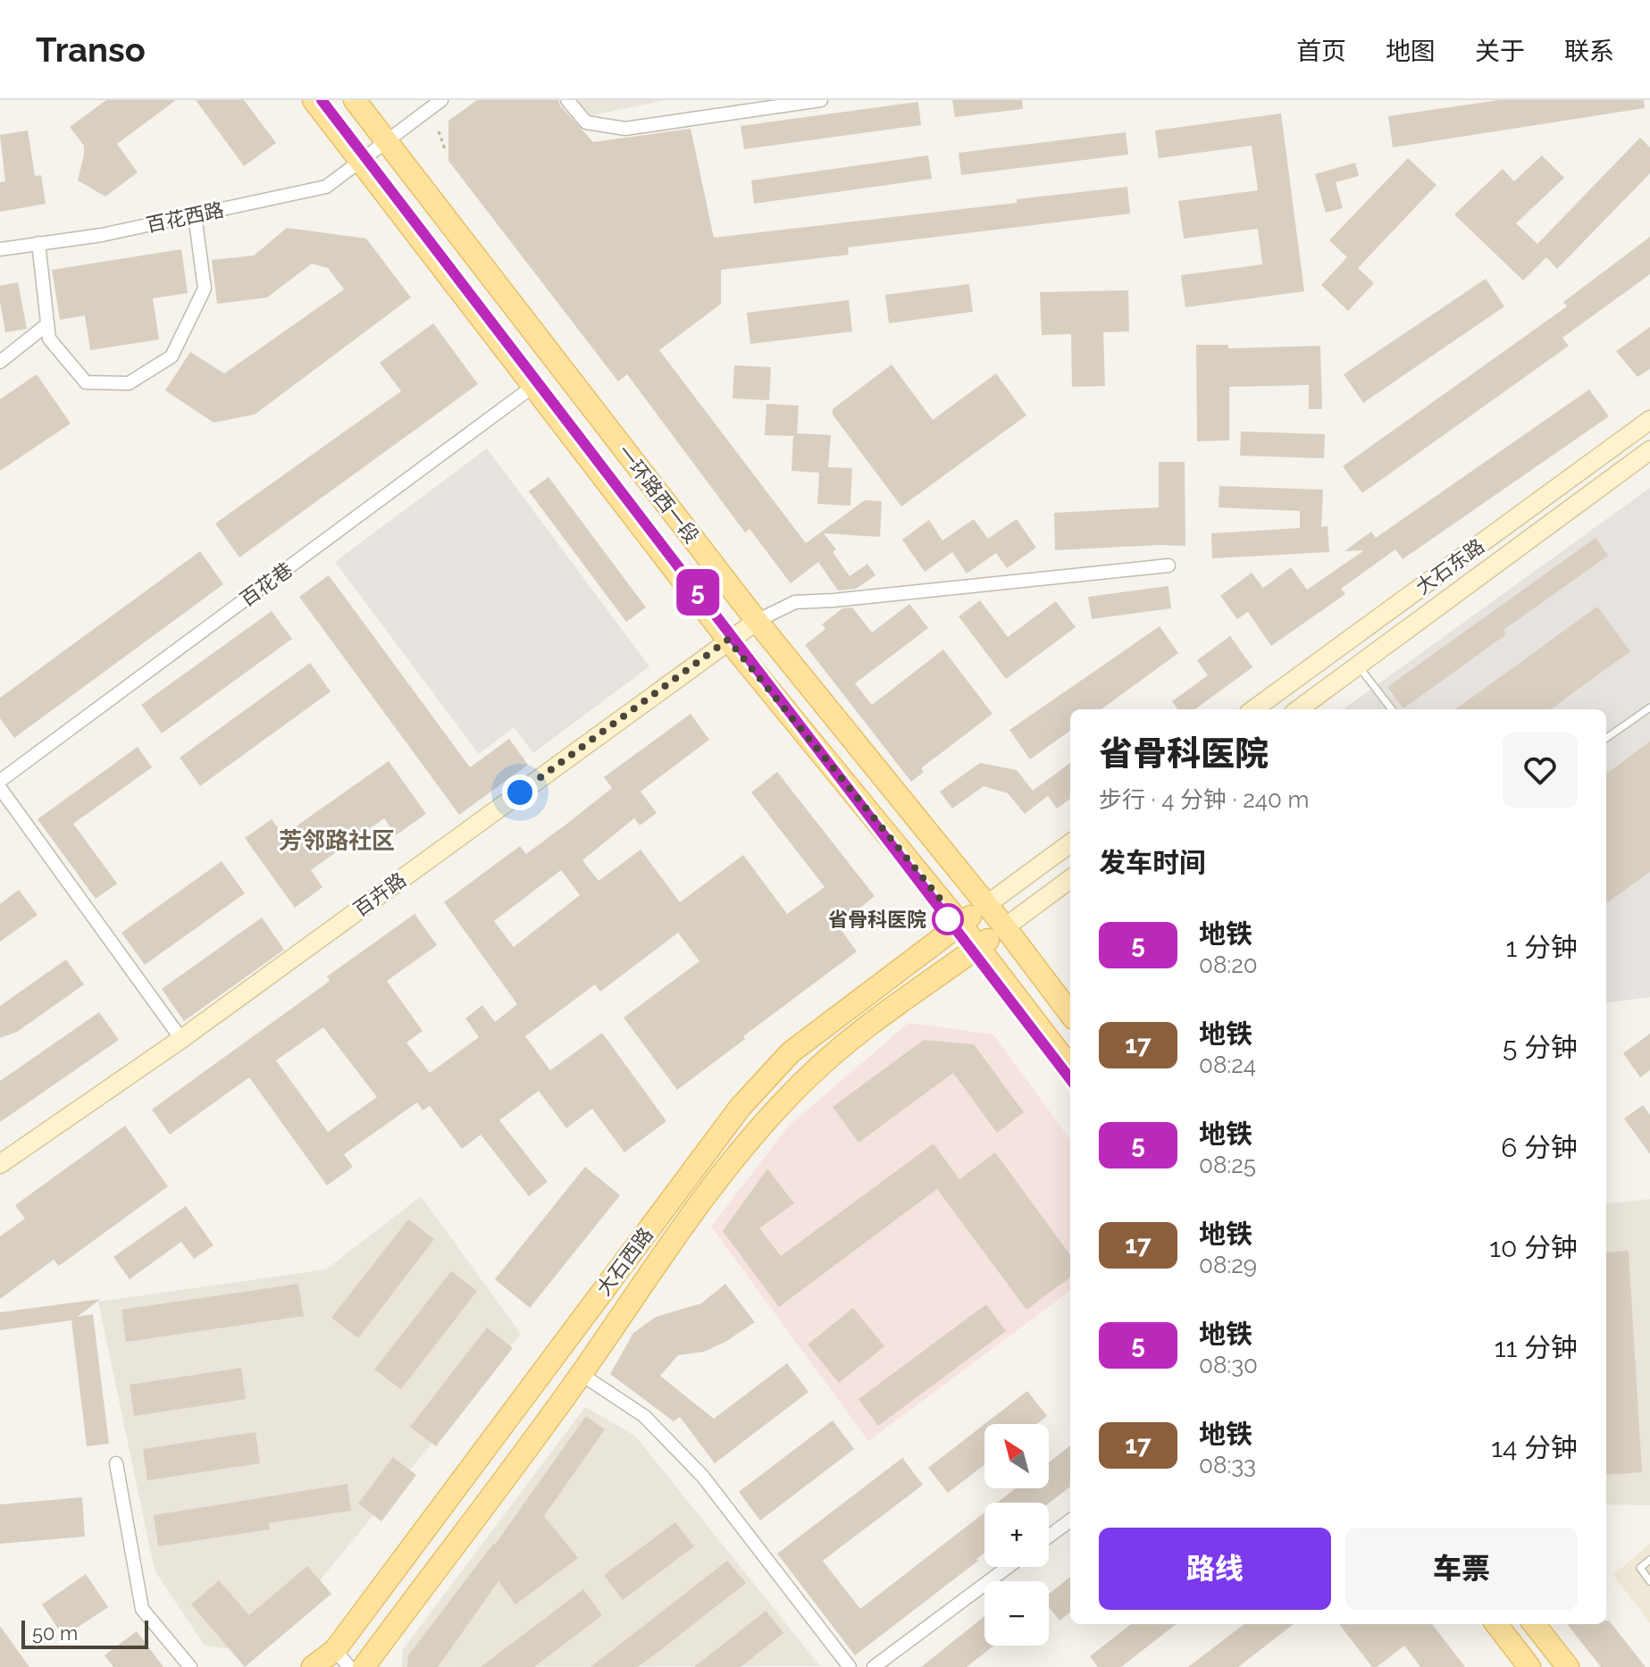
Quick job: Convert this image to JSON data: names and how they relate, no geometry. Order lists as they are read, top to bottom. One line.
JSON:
{"streets":{"main road":["一环路西一段","大石东路","百卉路","大石西路"],"street":["百花西路","百花巷"]},"crossings":[["百花西路","一环路西一段"],["一环路西一段","百花巷"],["一环路西一段","百卉路"],["一环路西一段","大石西路"]],"districts":["芳邻路社区"],"places":["省骨科医院"],"lines":["metro line 5"],"scale_bar":"50 m","north":"top left","page":{"header":"Transo","nav":["首页","地图","关于","联系"],"on_map":"5","heading":[["省骨科医院","步行 · 4 分钟 · 240 m"],"发车时间"],"list":[{"mark":"5","name":"地铁","note":"08:20","value":"1 分钟"},{"mark":"17","name":"地铁","note":"08:24","value":"5 分钟"},{"mark":"5","name":"地铁","note":"08:25","value":"6 分钟"},{"mark":"17","name":"地铁","note":"08:29","value":"10 分钟"},{"mark":"5","name":"地铁","note":"08:30","value":"11 分钟"},{"mark":"17","name":"地铁","note":"08:33","value":"14 分钟"}],"map_buttons":["+","−"],"buttons":["路线","车票"],"scale":"50 m"}}
